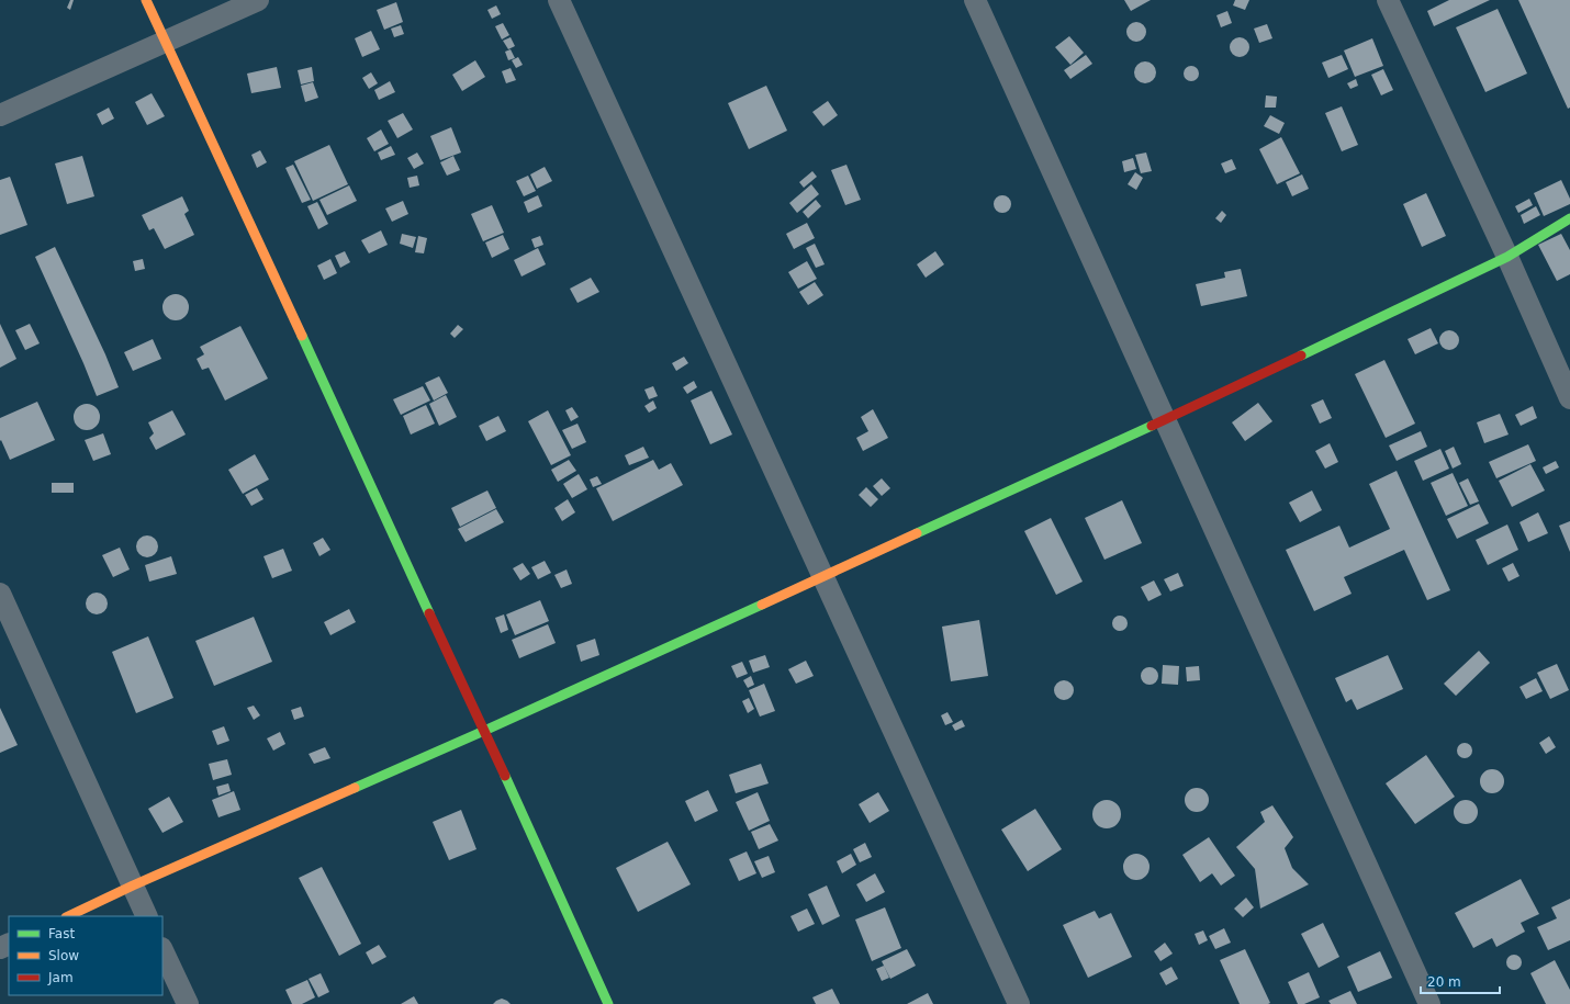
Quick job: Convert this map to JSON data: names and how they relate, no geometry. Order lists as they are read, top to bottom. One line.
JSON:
{"legend":["Fast","Slow","Jam"],"scale_bar":"20 m"}
